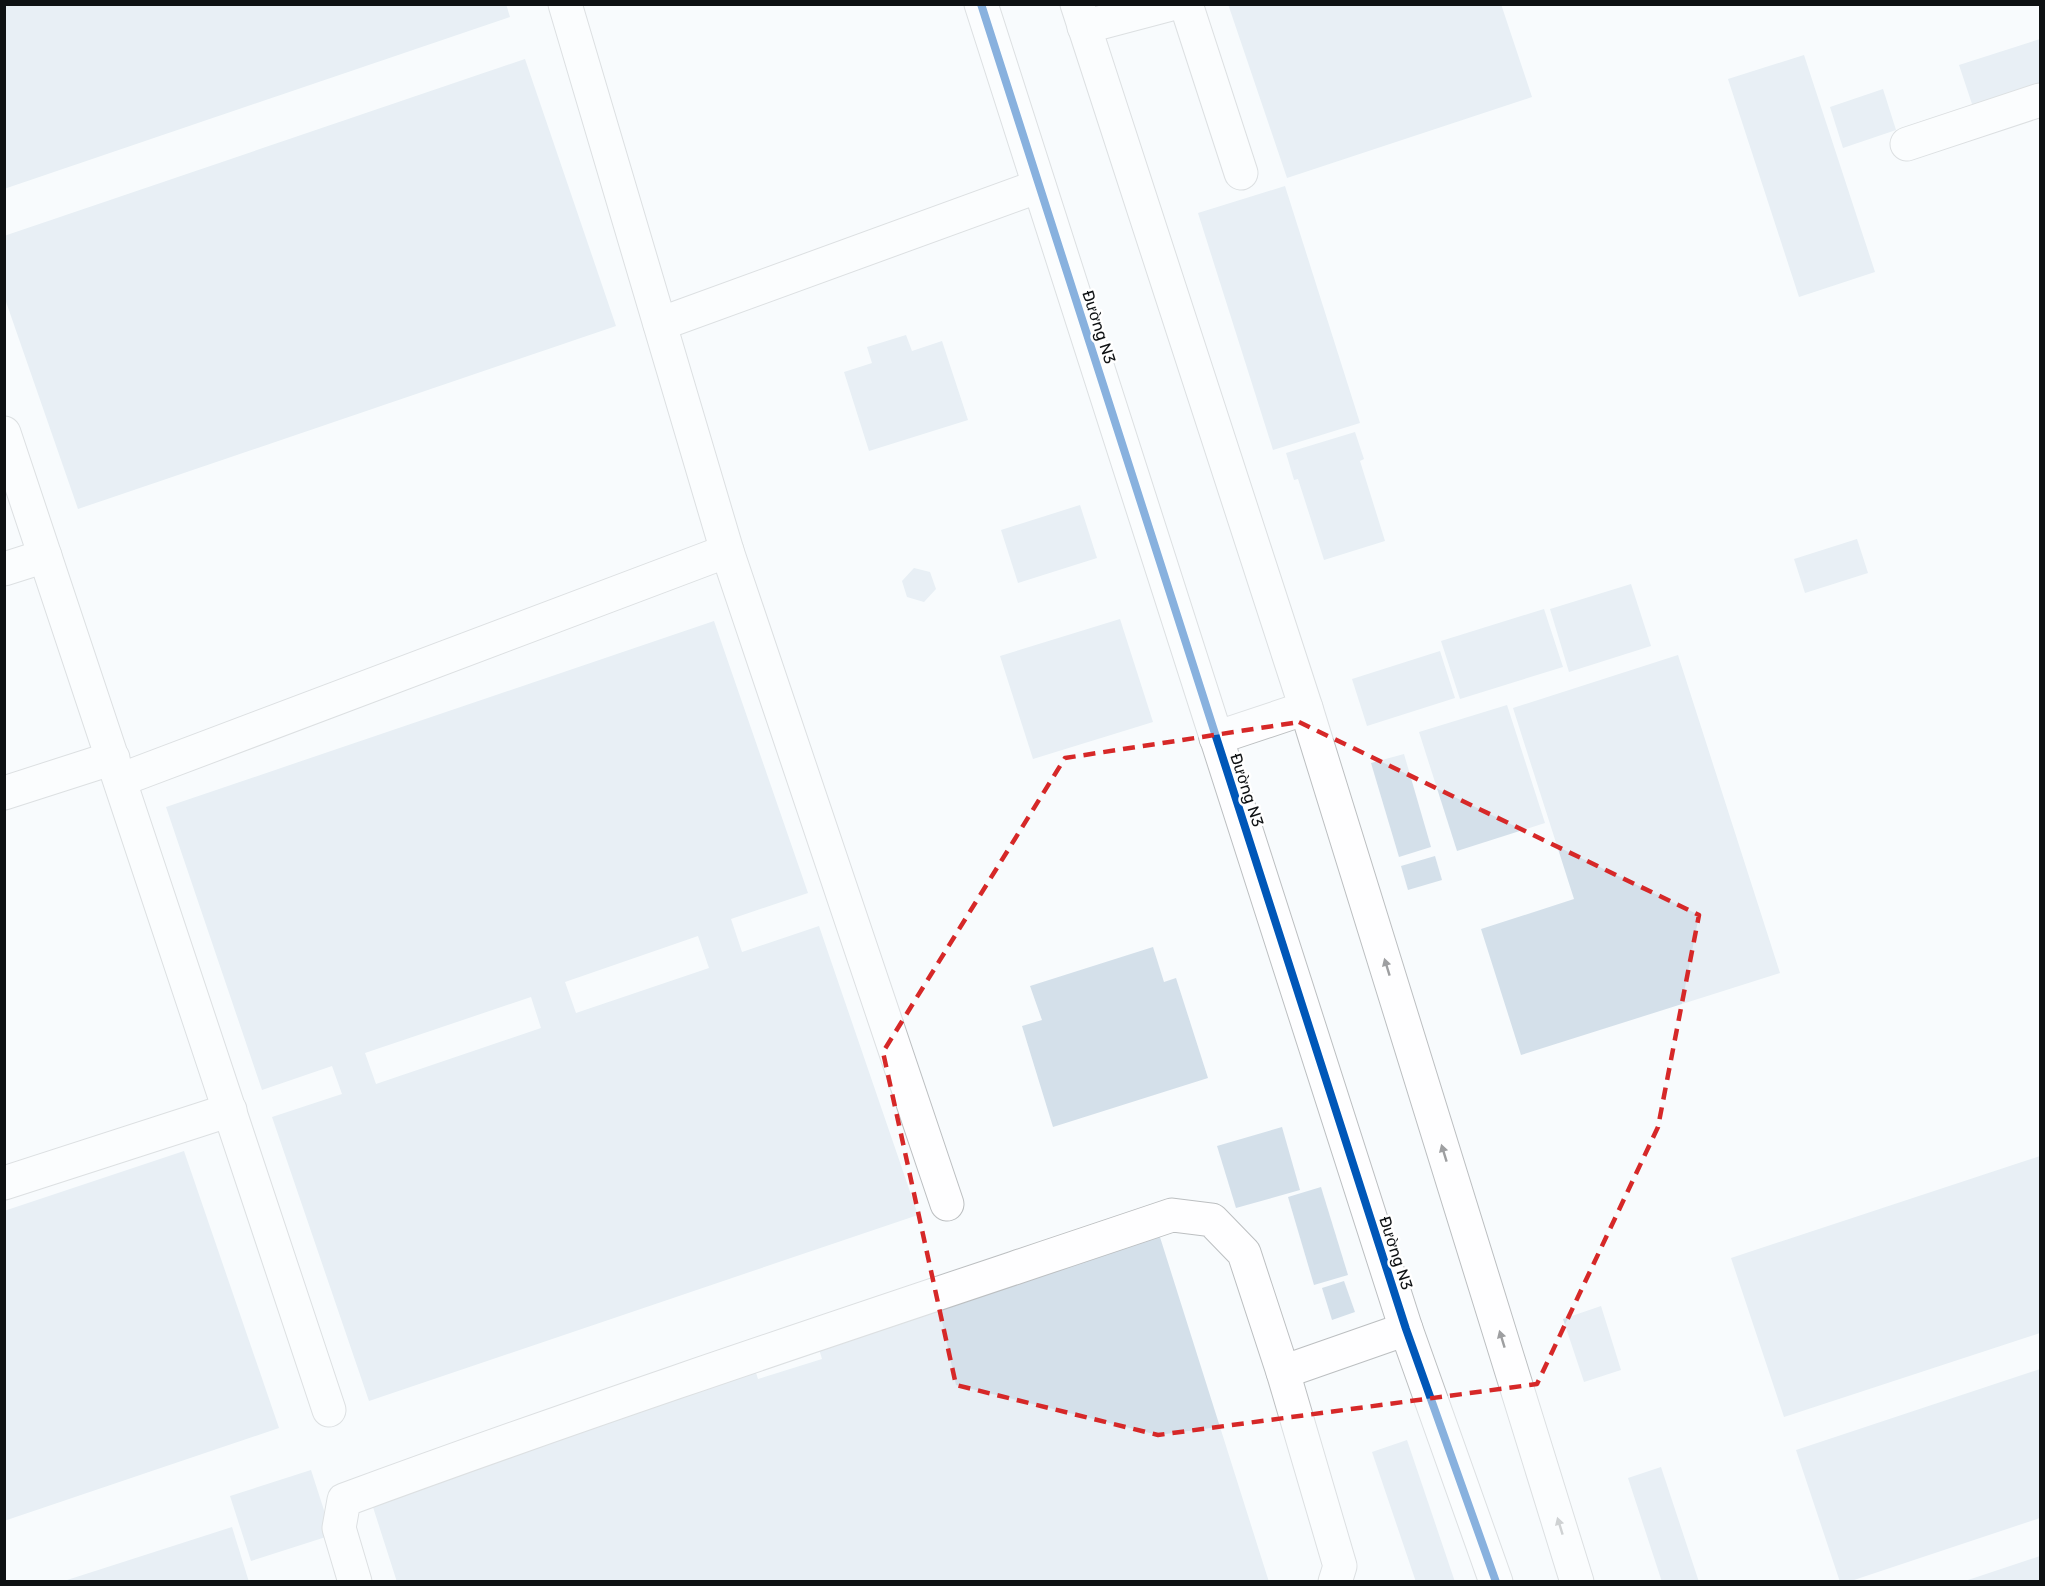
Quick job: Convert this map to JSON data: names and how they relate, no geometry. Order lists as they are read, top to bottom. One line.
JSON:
{"streets":{"street":["Đường N3"]}}
